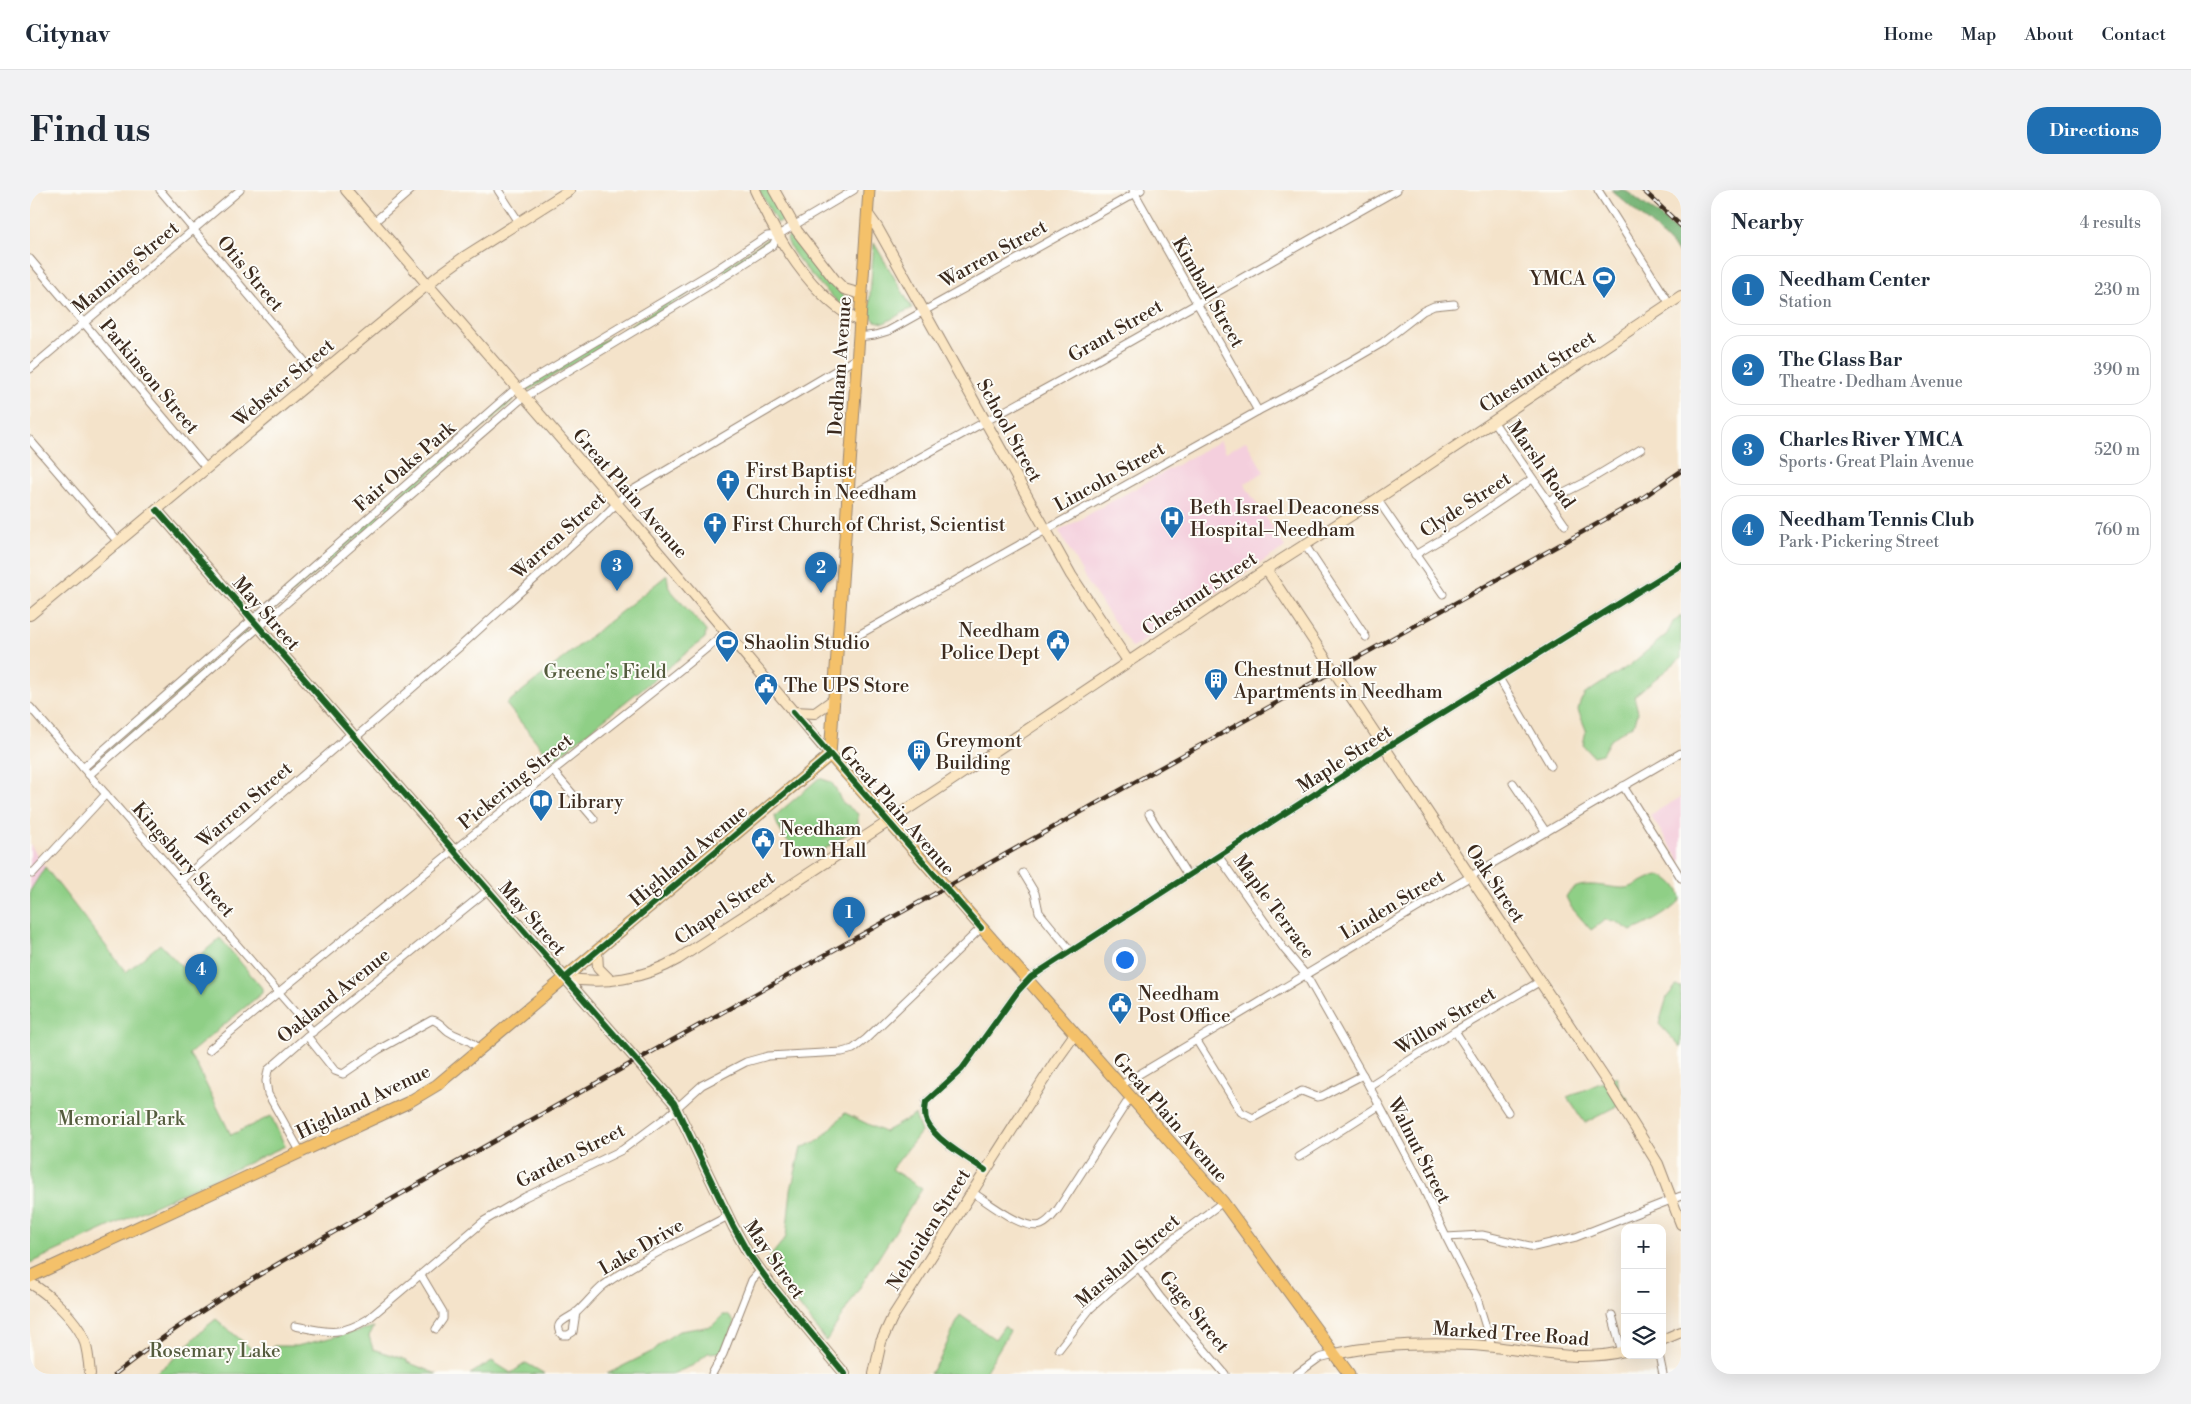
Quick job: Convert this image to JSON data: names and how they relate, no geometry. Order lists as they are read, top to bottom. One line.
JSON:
{"streets":{"main road":["Dedham Avenue","Great Plain Avenue","Highland Avenue"],"street":["Warren Street","Manning Street","Otis Street","Kimball Street","Grant Street","Chestnut Street","Parkinson Street","Webster Street","School Street","Marsh Road","Fair Oaks Park","Lincoln Street","Clyde Street","May Street","Maple Street","Pickering Street","Kingsbury Street","Oak Street","Linden Street","Maple Terrace","Chapel Street","Oakland Avenue","Willow Street","Walnut Street","Garden Street","Nehoiden Street","Lake Drive","Marshall Street","Gage Street","Marked Tree Road"]},"crossings":[["Warren Street","Kimball Street"],["Warren Street","Dedham Avenue"],["Warren Street","School Street"],["Warren Street","Great Plain Avenue"],["Warren Street","May Street"],["Warren Street","Kingsbury Street"],["Manning Street","Otis Street"],["Manning Street","Parkinson Street"],["Otis Street","Webster Street"],["Kimball Street","Grant Street"],["Kimball Street","Lincoln Street"],["Grant Street","Dedham Avenue"],["Grant Street","School Street"],["Dedham Avenue","School Street"],["Dedham Avenue","Lincoln Street"],["Dedham Avenue","Great Plain Avenue"],["Dedham Avenue","Highland Avenue"],["Chestnut Street","School Street"],["Chestnut Street","Marsh Road"],["Chestnut Street","Great Plain Avenue"],["Chestnut Street","Oak Street"],["Chestnut Street","Chapel Street"],["Parkinson Street","Webster Street"],["Webster Street","Great Plain Avenue"],["Webster Street","May Street"],["School Street","Lincoln Street"],["Marsh Road","Clyde Street"],["Fair Oaks Park","Great Plain Avenue"],["Fair Oaks Park","May Street"],["Fair Oaks Park","Kingsbury Street"],["Great Plain Avenue","Maple Street"],["Great Plain Avenue","Pickering Street"],["Great Plain Avenue","Highland Avenue"],["Great Plain Avenue","Linden Street"],["Great Plain Avenue","Chapel Street"],["Great Plain Avenue","Garden Street"],["Great Plain Avenue","Nehoiden Street"],["Great Plain Avenue","Marshall Street"],["Great Plain Avenue","Marked Tree Road"],["May Street","Pickering Street"],["May Street","Highland Avenue"],["May Street","Chapel Street"],["May Street","Oakland Avenue"],["May Street","Garden Street"],["May Street","Lake Drive"],["Maple Street","Oak Street"],["Maple Street","Maple Terrace"],["Maple Street","Nehoiden Street"],["Pickering Street","Kingsbury Street"],["Highland Avenue","Kingsbury Street"],["Highland Avenue","Chapel Street"],["Highland Avenue","Oakland Avenue"],["Kingsbury Street","Oakland Avenue"],["Oak Street","Linden Street"],["Oak Street","Willow Street"],["Linden Street","Maple Terrace"],["Linden Street","Walnut Street"],["Maple Terrace","Walnut Street"],["Willow Street","Walnut Street"],["Walnut Street","Marked Tree Road"],["Marshall Street","Gage Street"]],"parks":["Greene's Field","Memorial Park","Rosemary Lake"],"places":{"sports":["YMCA","Shaolin Studio"],"church":["First Baptist Church in Needham","First Church of Christ, Scientist"],"hospital":["Beth Israel Deaconess Hospital–Needham"],"public building":["Needham Police Dept","The UPS Store","Needham Town Hall","Needham Post Office"],"building":["Chestnut Hollow Apartments in Needham","Greymont Building"],"library":["Library"]},"page":{"header":"Citynav","nav":["Home","Map","About","Contact"],"buttons":"Directions","title":"Find us","heading":["Nearby","4 results"],"list":[{"mark":"1","name":"Needham Center","note":"Station","value":"230 m"},{"mark":"2","name":"The Glass Bar","note":"Theatre · Dedham Avenue","value":"390 m"},{"mark":"3","name":"Charles River YMCA","note":"Sports · Great Plain Avenue","value":"520 m"},{"mark":"4","name":"Needham Tennis Club","note":"Park · Pickering Street","value":"760 m"}],"pins":["3","2","1","4"],"map_buttons":["+","−"]}}
